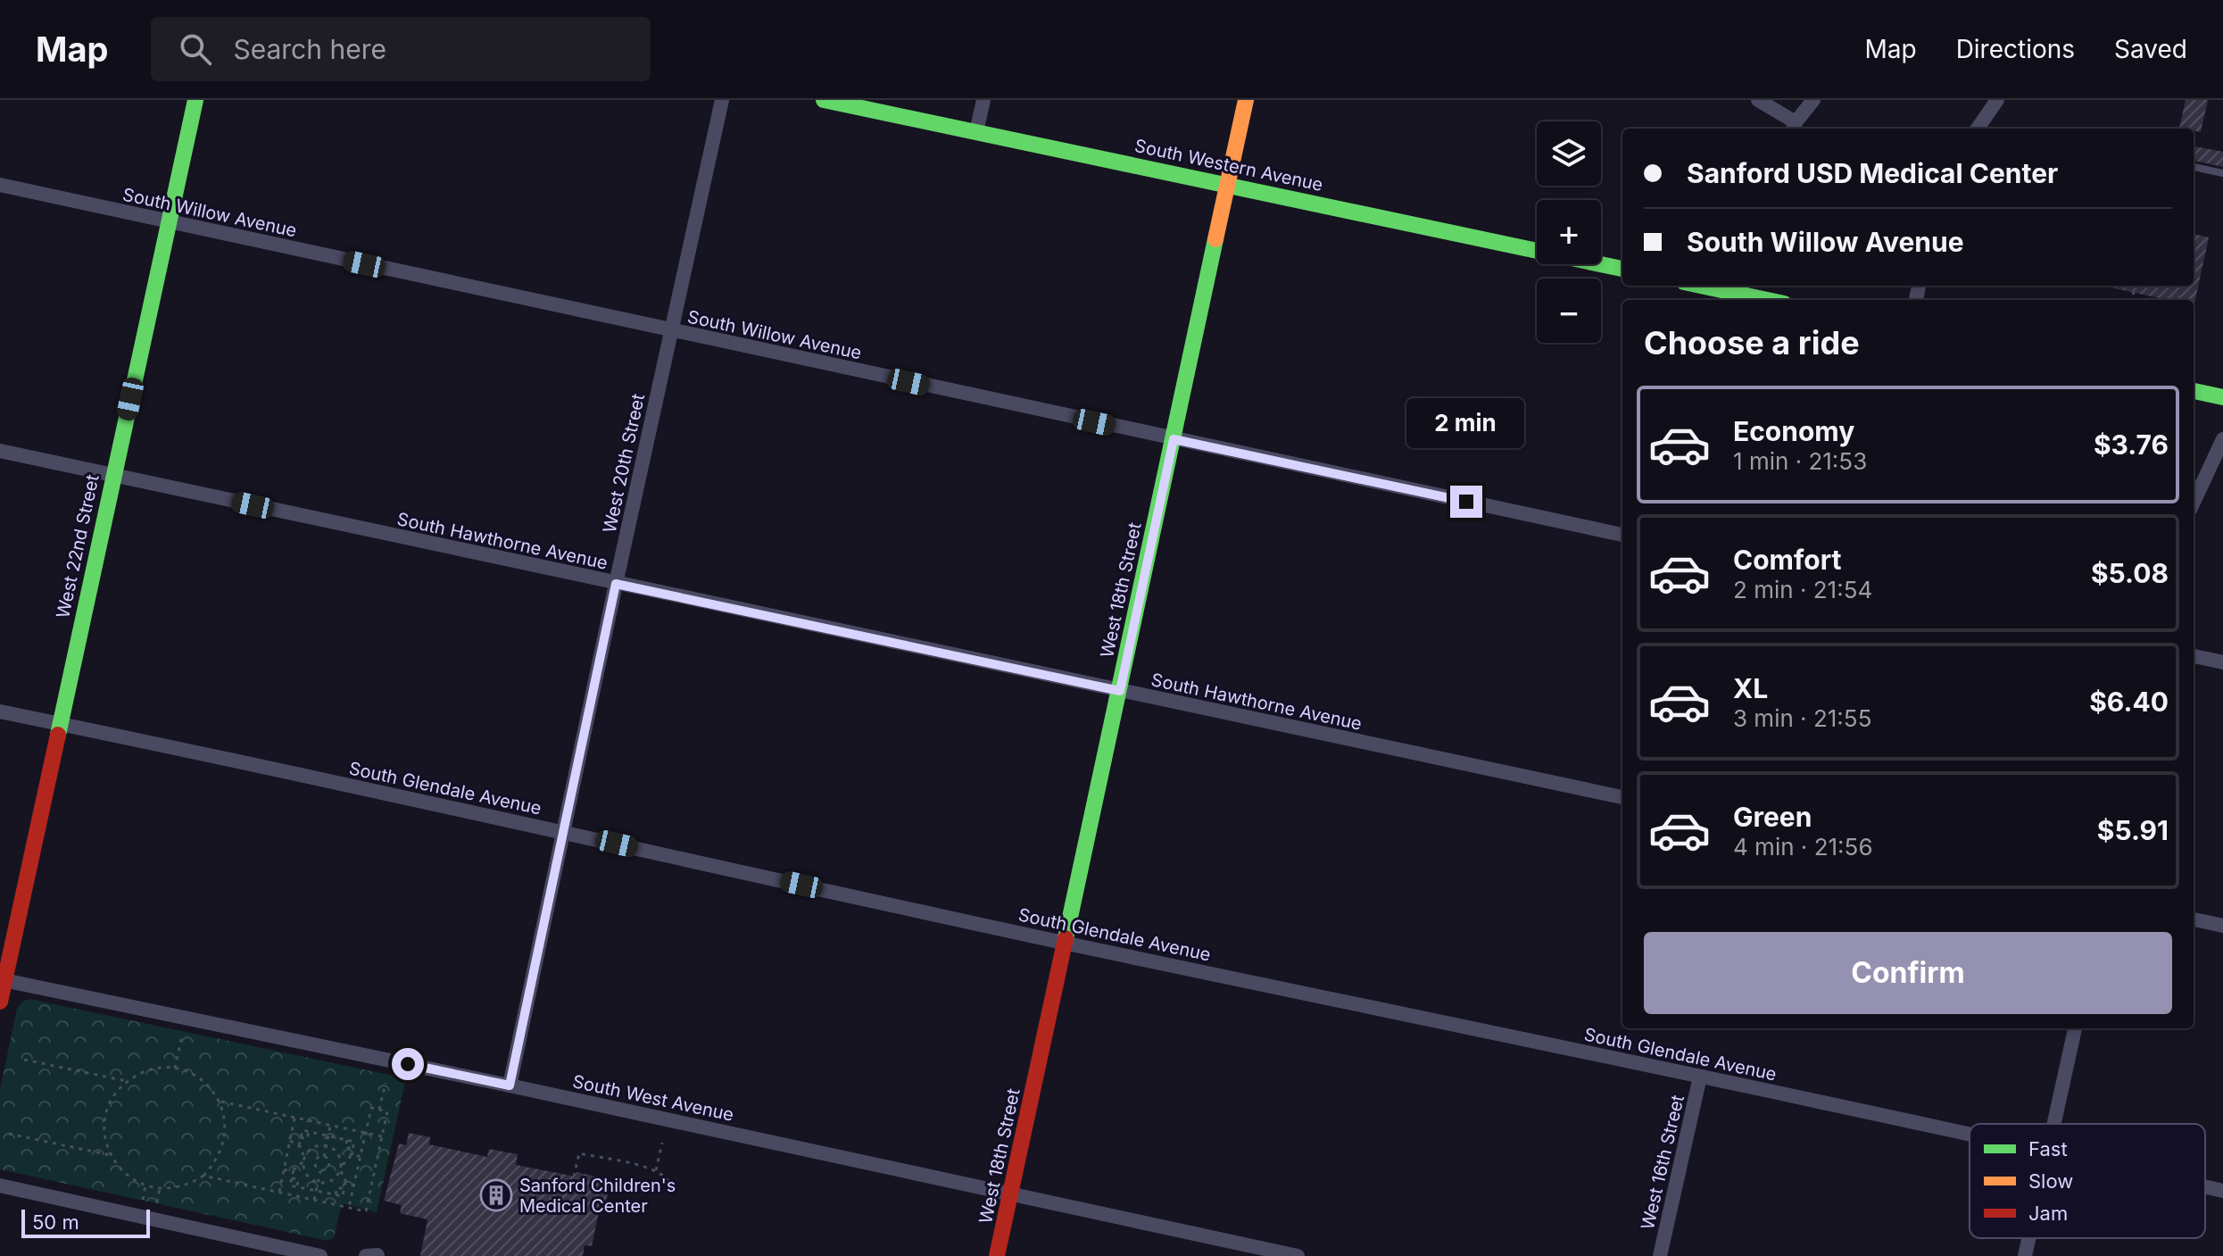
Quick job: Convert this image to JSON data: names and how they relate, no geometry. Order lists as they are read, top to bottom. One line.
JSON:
{"streets":{"street":["South Western Avenue","South Willow Avenue","West 20th Street","South Hawthorne Avenue","West 22nd Street","West 18th Street","South Glendale Avenue","South West Avenue","West 16th Street"]},"crossings":[["South Western Avenue","West 18th Street"],["South Willow Avenue","West 20th Street"],["South Willow Avenue","West 22nd Street"],["South Willow Avenue","West 18th Street"],["West 20th Street","South Hawthorne Avenue"],["West 20th Street","South Glendale Avenue"],["West 20th Street","South West Avenue"],["South Hawthorne Avenue","West 22nd Street"],["South Hawthorne Avenue","West 18th Street"],["West 22nd Street","South Glendale Avenue"],["West 22nd Street","South West Avenue"],["West 18th Street","South Glendale Avenue"],["West 18th Street","South West Avenue"],["South Glendale Avenue","West 16th Street"]],"places":{"building":["Sanford Children's Medical Center"]},"legend":["Fast","Slow","Jam"],"scale_bar":"50 m","page":{"header":"Map","search":"Search here","nav":["Map","Directions","Saved"],"map_buttons":["+","−"],"banner":["Sanford USD Medical Center","South Willow Avenue"],"heading":"Choose a ride","list":[{"name":"Economy","note":"1 min · 21:53","value":"$3.76"},{"name":"Comfort","note":"2 min · 21:54","value":"$5.08"},{"name":"XL","note":"3 min · 21:55","value":"$6.40"},{"name":"Green","note":"4 min · 21:56","value":"$5.91"}],"bubble":"2 min","buttons":"Confirm","scale":"50 m"}}
